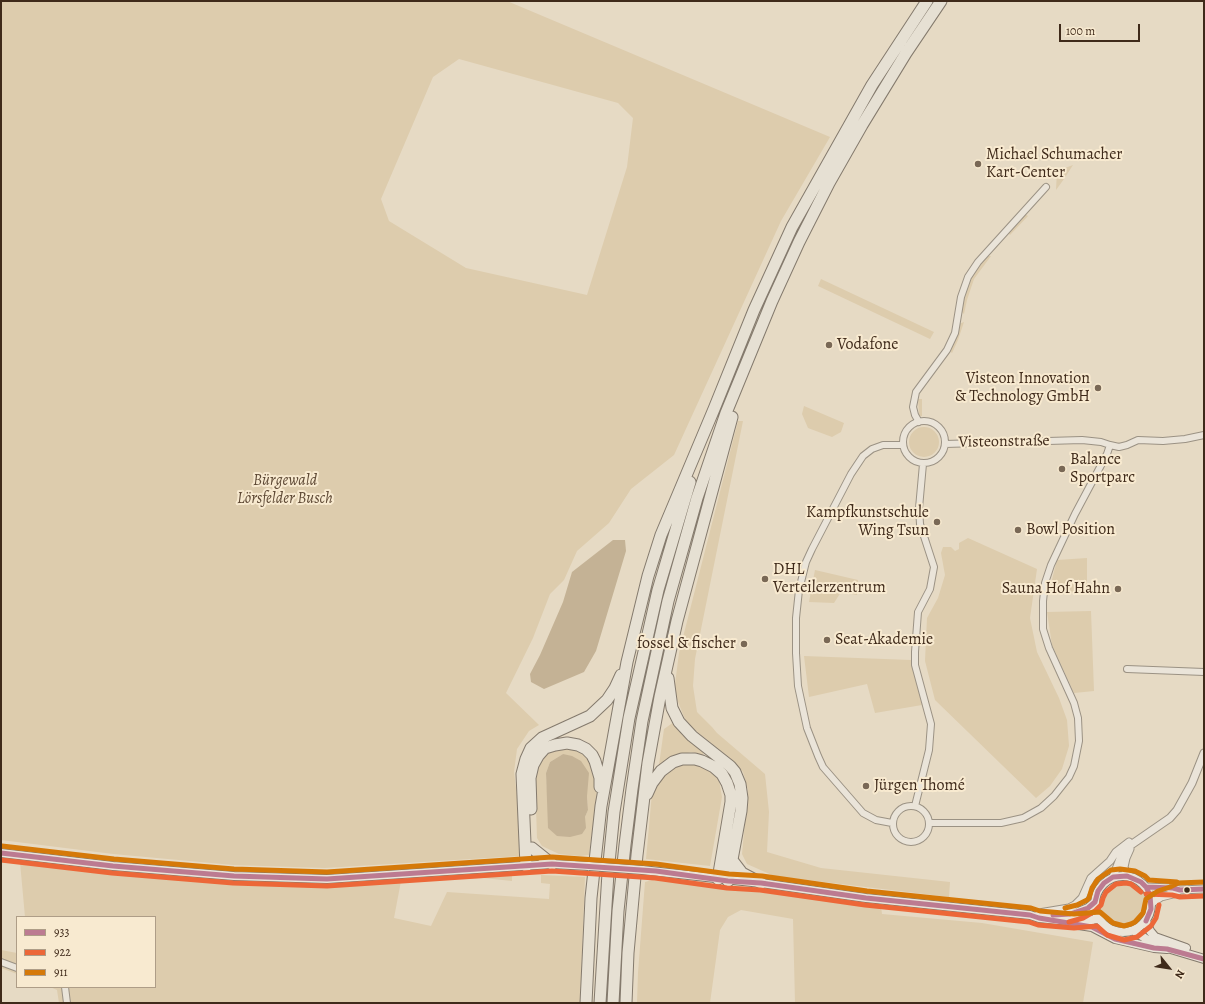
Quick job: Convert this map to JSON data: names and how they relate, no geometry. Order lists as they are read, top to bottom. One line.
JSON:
{"streets":{"street":["Visteonstraße"]},"parks":["Bürgewald Lörsfelder Busch"],"places":["Michael Schumacher Kart-Center","Vodafone","Visteon Innovation & Technology GmbH","Balance Sportparc","Kampfkunstschule Wing Tsun","Bowl Position","DHL Verteilerzentrum","Sauna Hof Hahn","Seat-Akademie","fossel & fischer","Jürgen Thomé"],"lines":["transit line 911","transit line 933","transit line 922"],"legend":["933","922","911"],"scale_bar":"100 m","north":"bottom right"}
